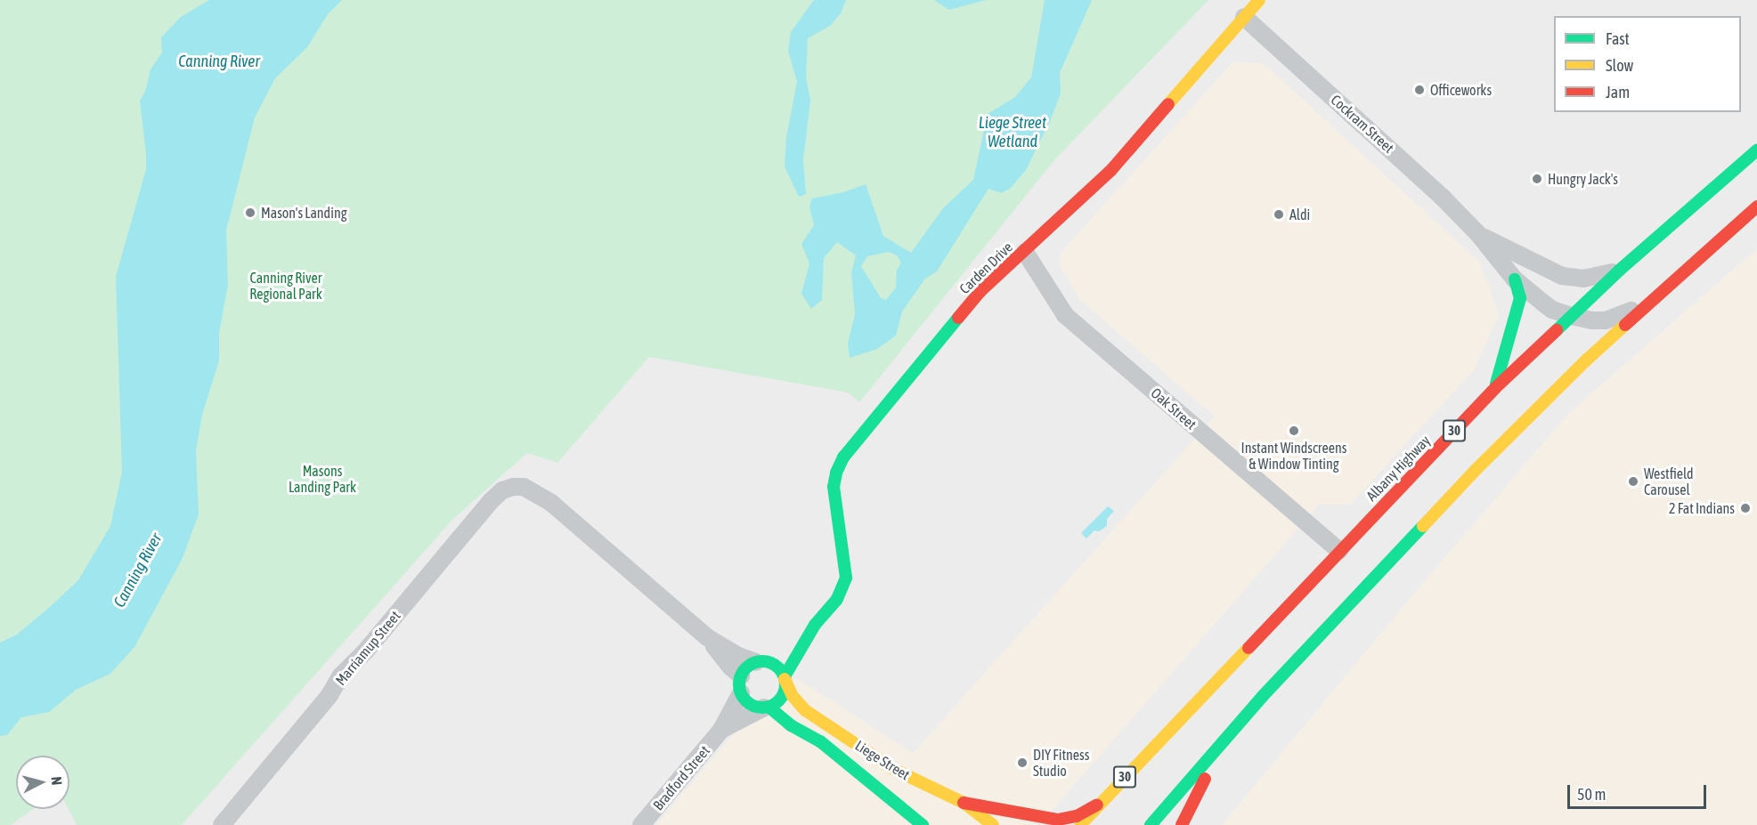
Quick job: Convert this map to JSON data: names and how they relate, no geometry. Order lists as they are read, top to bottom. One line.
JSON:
{"streets":{"main road":["Carden Drive","30","Albany Highway","Liege Street"],"street":["Cockram Street","Oak Street","Marriamup Street","Bradford Street"]},"crossings":[["Cockram Street","Carden Drive"],["Cockram Street","Albany Highway"],["Carden Drive","Oak Street"],["Carden Drive","Liege Street"],["Carden Drive","Bradford Street"],["Oak Street","Albany Highway"],["Marriamup Street","Liege Street"],["Liege Street","Bradford Street"]],"water":["Canning River","Liege Street Wetland"],"parks":["Canning River Regional Park","Masons Landing Park"],"places":["Officeworks","Hungry Jack's","Mason's Landing","Aldi","Instant Windscreens & Window Tinting","Westfield Carousel","2 Fat Indians","DIY Fitness Studio"],"legend":["Fast","Slow","Jam"],"scale_bar":"50 m","north":"right"}
